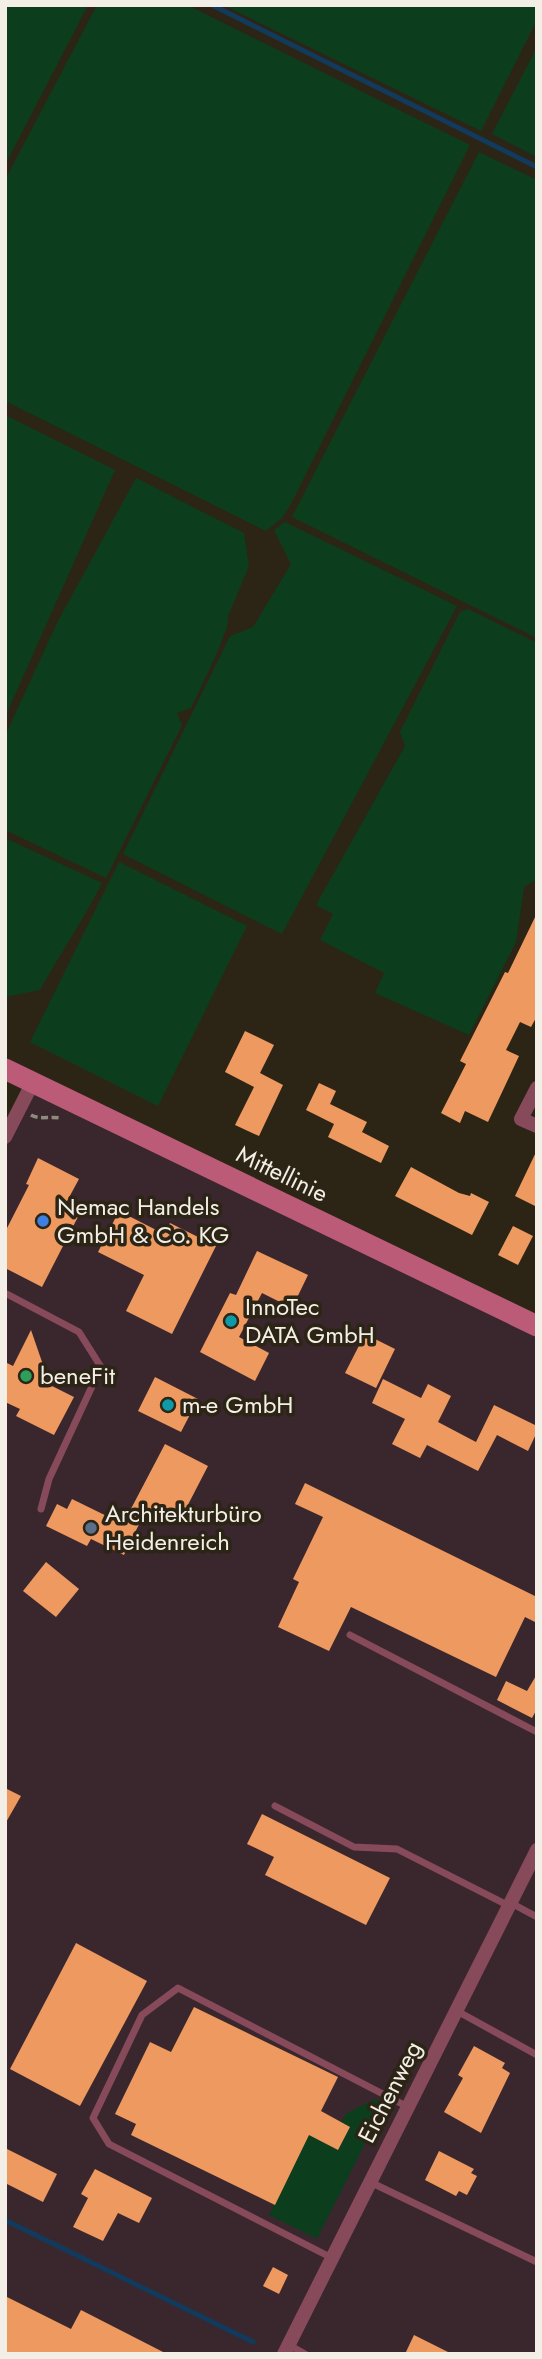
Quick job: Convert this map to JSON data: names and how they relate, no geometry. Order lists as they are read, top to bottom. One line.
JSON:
{"streets":{"street":["Mittellinie","Eichenweg"]},"places":["Nemac Handels GmbH & Co. KG","InnoTec DATA GmbH","beneFit","m-e GmbH","Architekturbüro Heidenreich"]}
